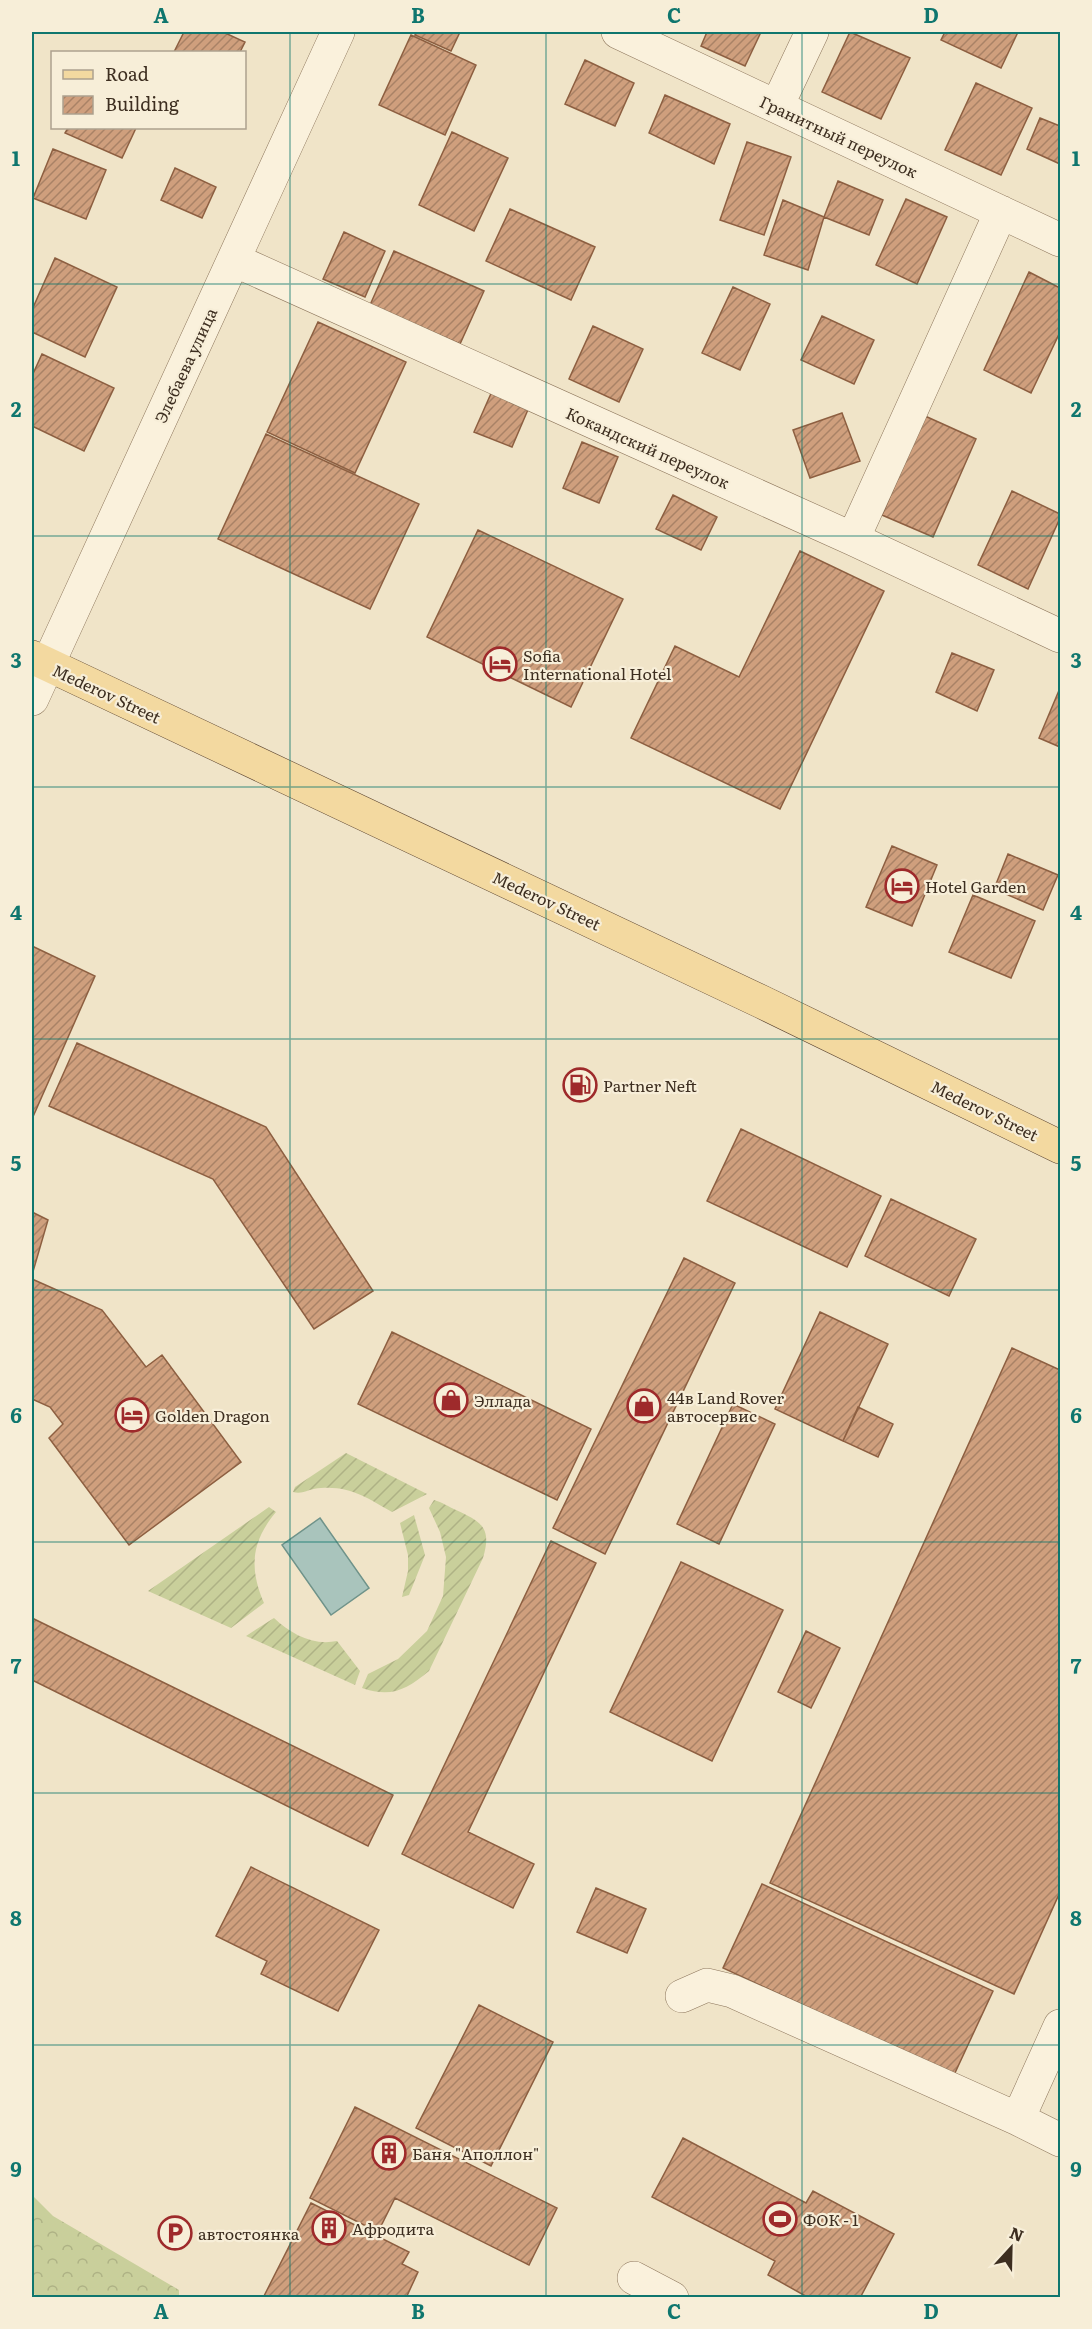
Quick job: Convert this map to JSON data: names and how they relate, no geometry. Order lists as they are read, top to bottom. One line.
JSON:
{"streets":{"main road":["Mederov Street"],"street":["Гранитный переулок","Элебаева улица","Кокандский переулок"]},"crossings":[["Элебаева улица","Кокандский переулок"],["Элебаева улица","Mederov Street"]],"places":{"hotel":["Sofia International Hotel","Hotel Garden","Golden Dragon"],"fuel station":["Partner Neft"],"shop":["Эллада","44в Land Rover автосервис"],"building":["Баня \"Аполлон\"","Афродита"],"sports":["ФОК - 1"],"parking":["автостоянка"]},"legend":["Road","Building"],"north":"top","grid":{"columns":["A","B","C","D"],"rows":["1","2","3","4","5","6","7","8","9"]}}
